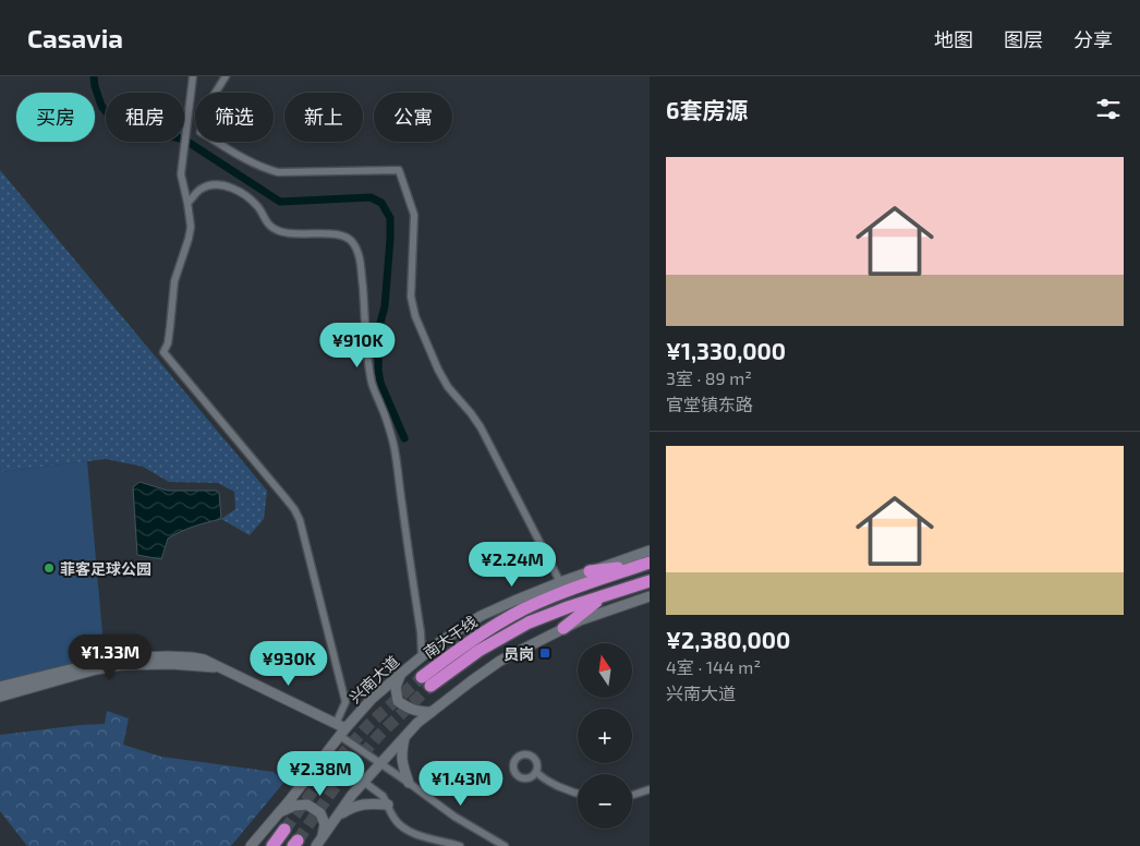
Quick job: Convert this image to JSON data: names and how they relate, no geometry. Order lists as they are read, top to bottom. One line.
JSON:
{"streets":{"highway":["南大干线"],"main road":["兴南大道"]},"places":{"other":["菲客足球公园"],"transit":["员岗"]},"north":"top","page":{"header":"Casavia","nav":["地图","图层","分享"],"heading":"6套房源","chip":["买房","租房","筛选","新上","公寓"],"list":[{"name":"¥1,330,000","note":"3室 · 89 m² · 官堂镇东路"},{"name":"¥2,380,000","note":"4室 · 144 m² · 兴南大道"}],"price":["¥910K","¥2.24M","¥1.33M","¥930K","¥2.38M","¥1.43M"],"map_buttons":["+","−"]}}
